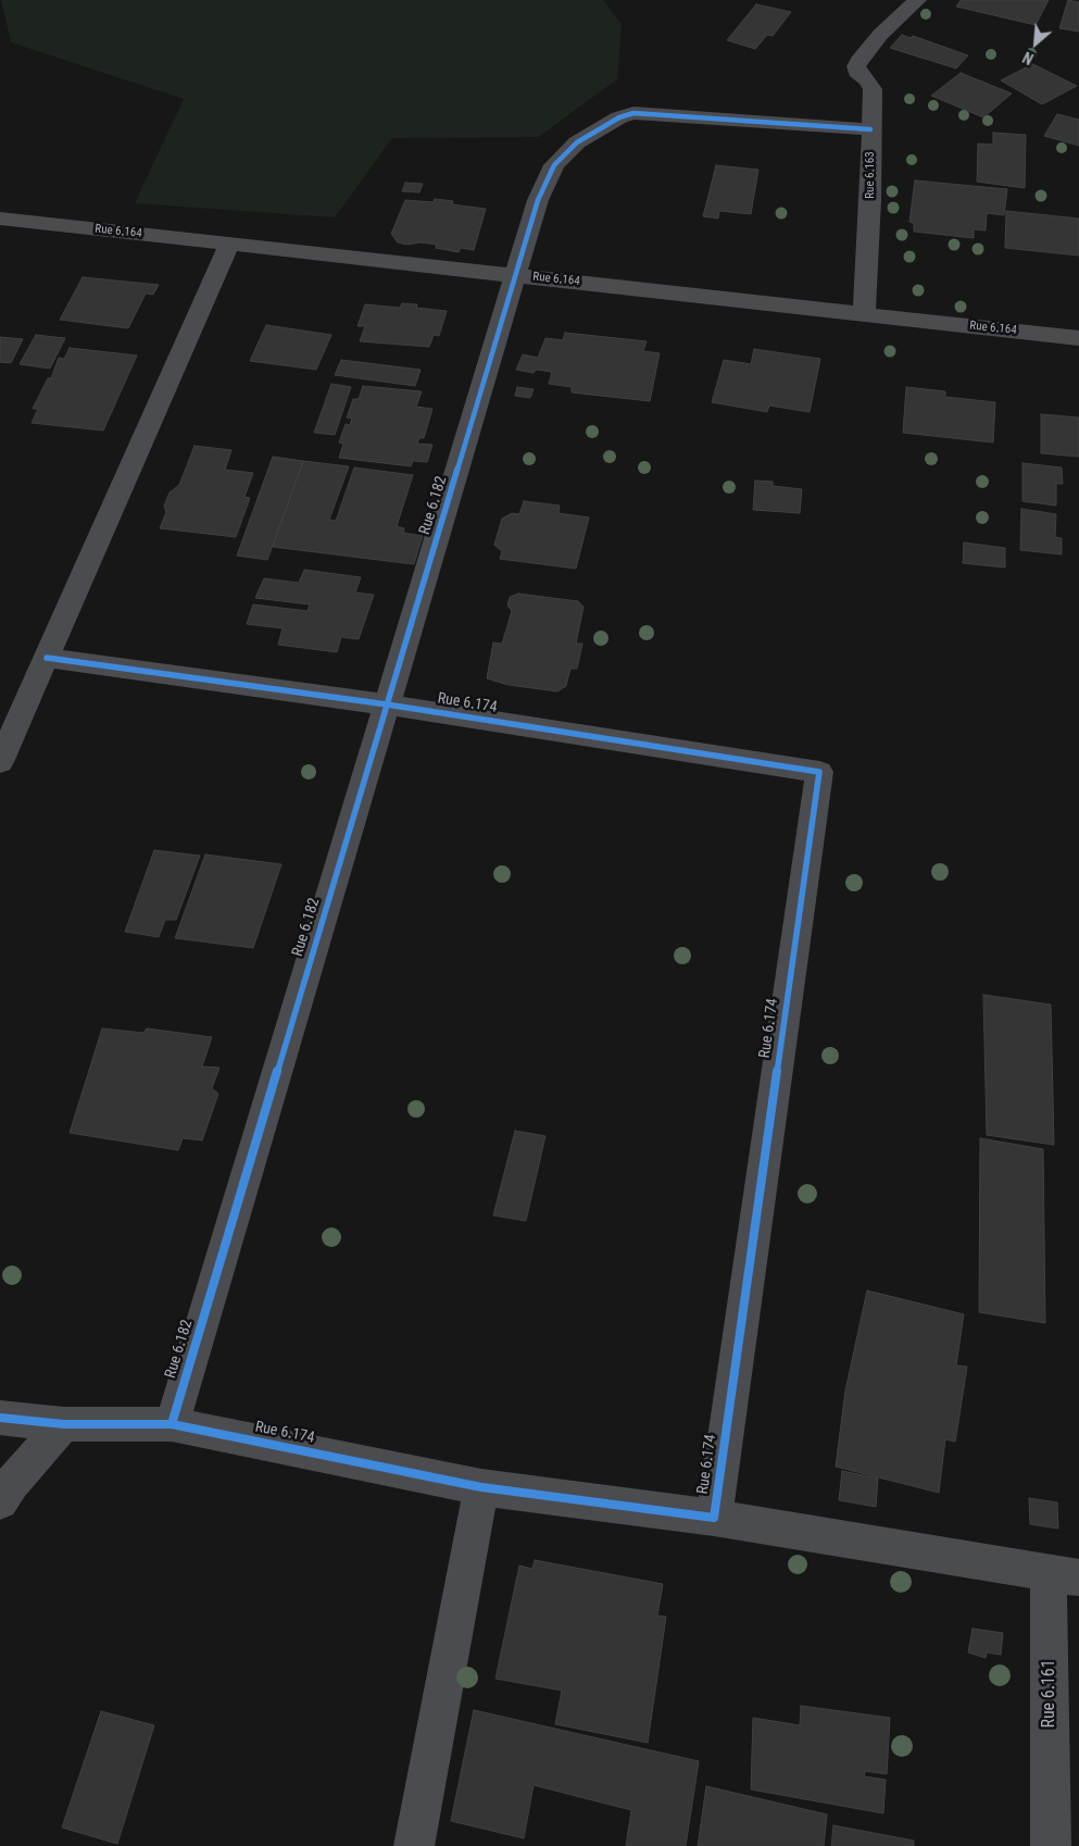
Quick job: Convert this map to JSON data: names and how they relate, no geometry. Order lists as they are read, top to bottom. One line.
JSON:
{"streets":{"street":["Rue 6.163","Rue 6.164","Rue 6.182","Rue 6.174","Rue 6.161"]},"crossings":[["Rue 6.163","Rue 6.164"],["Rue 6.163","Rue 6.182"],["Rue 6.164","Rue 6.182"],["Rue 6.182","Rue 6.174"]],"north":"bottom left"}
